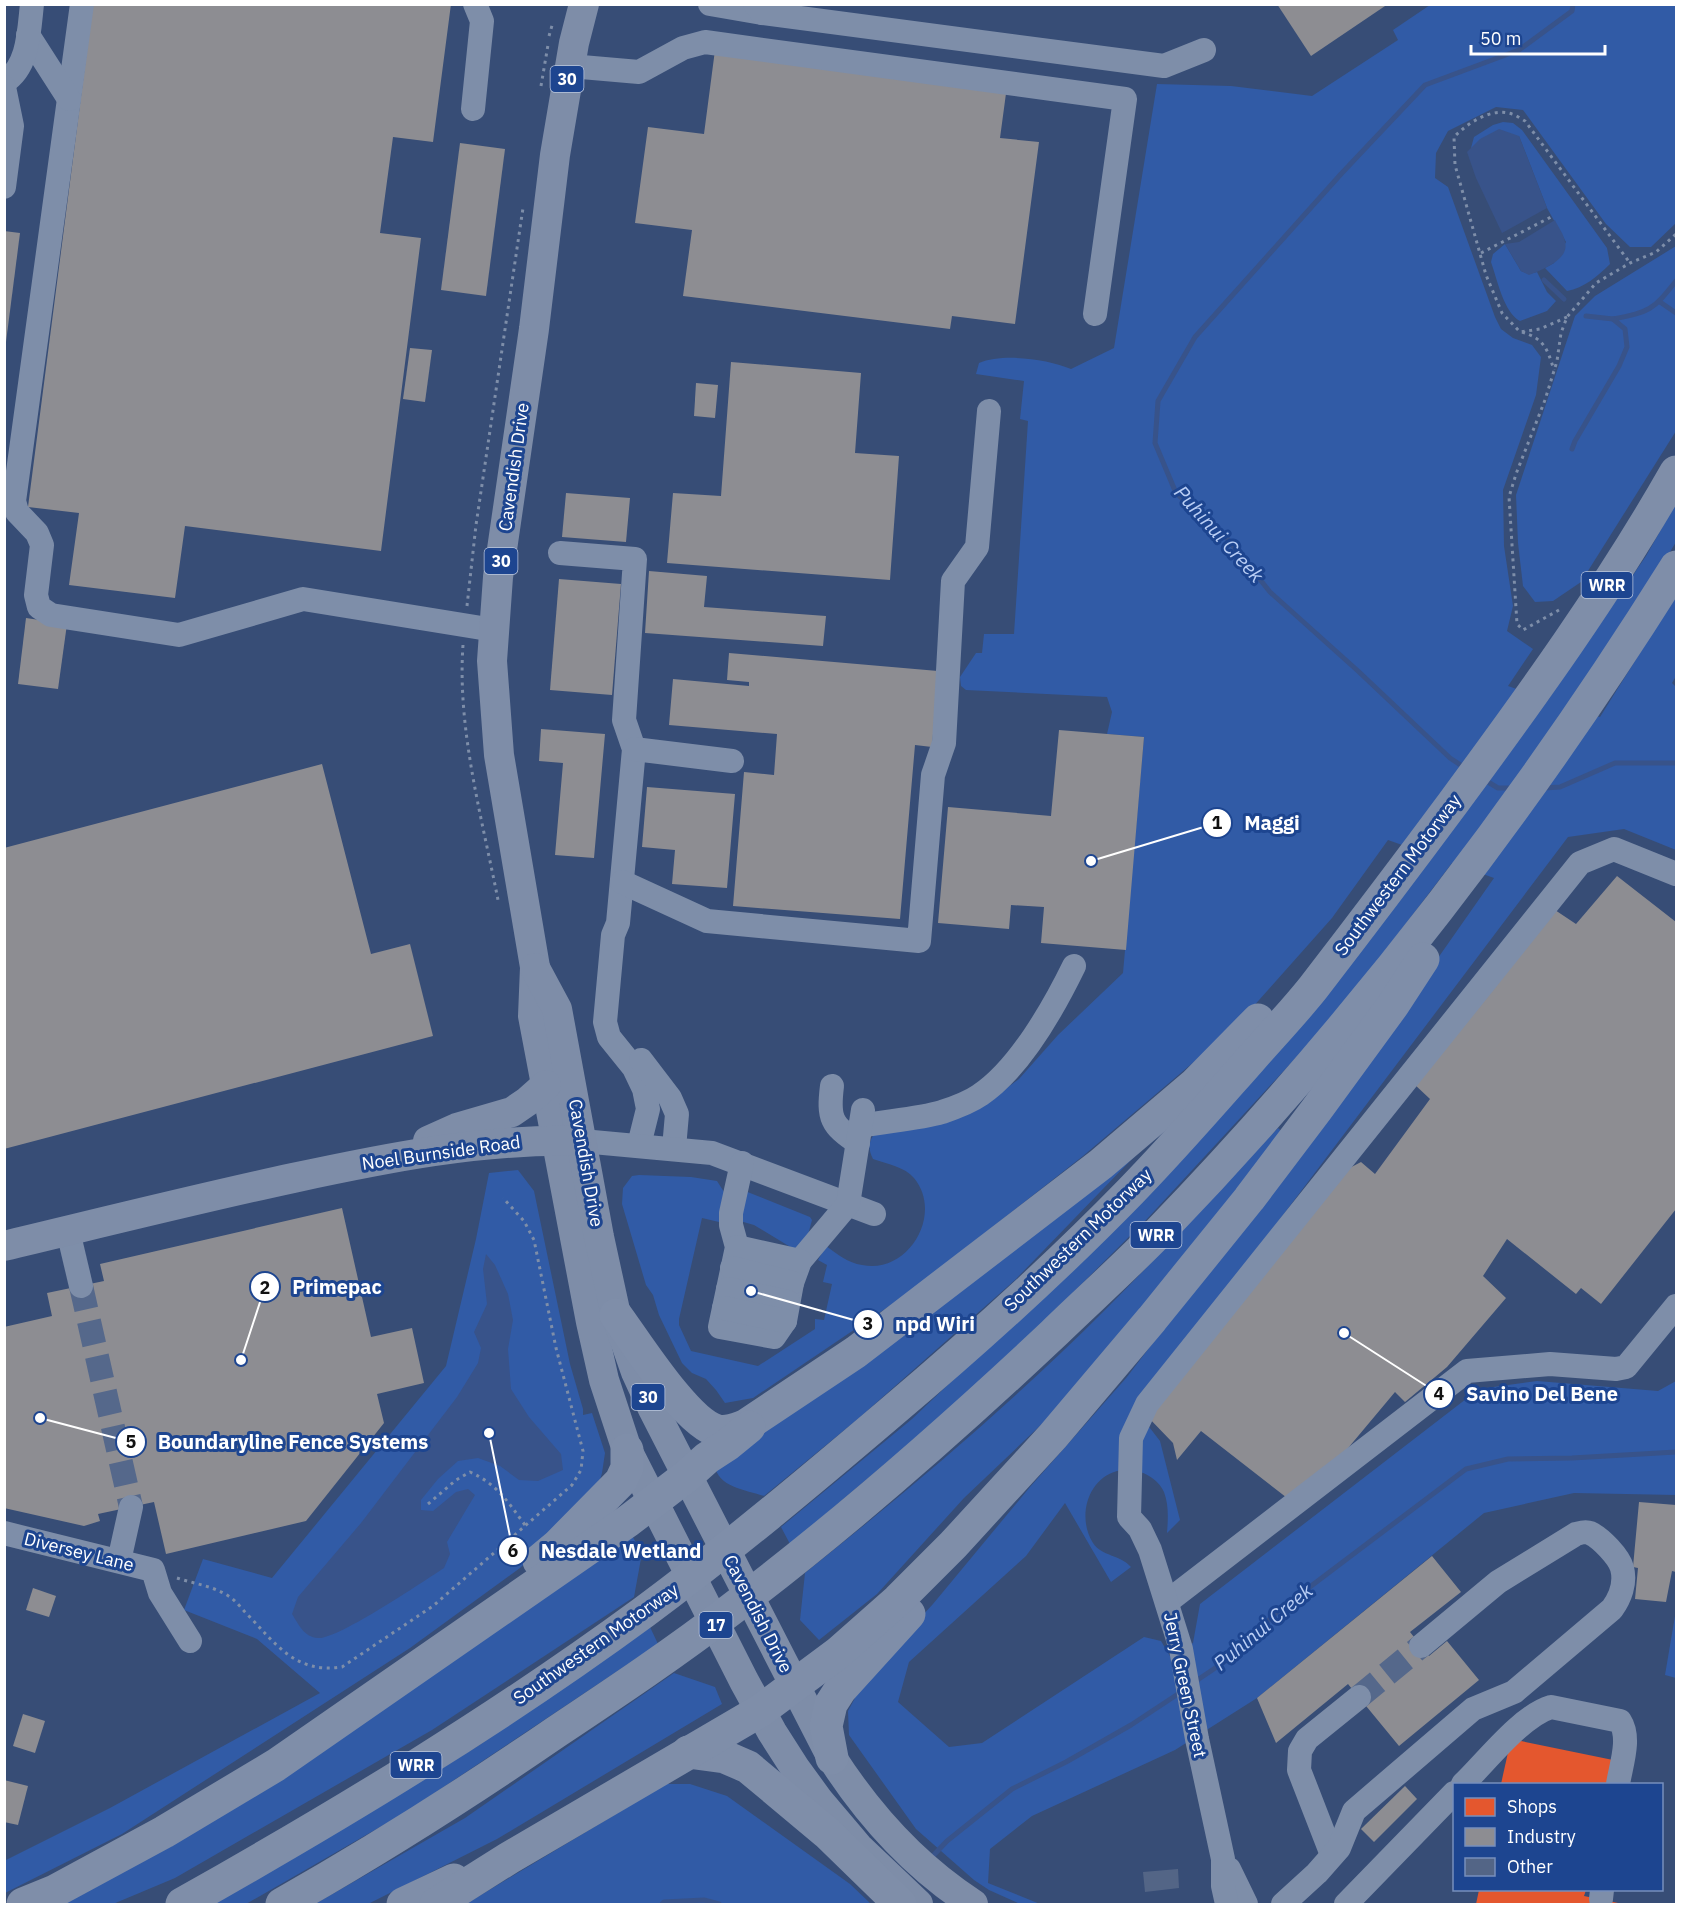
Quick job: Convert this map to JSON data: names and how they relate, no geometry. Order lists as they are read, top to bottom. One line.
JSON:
{"streets":{"highway":["WRR","Southwestern Motorway"],"main road":["30","Cavendish Drive","Noel Burnside Road","17"],"street":["Diversey Lane","Jerry Green Street"]},"crossings":[["Cavendish Drive","Noel Burnside Road"]],"water":["Puhinui Creek"],"places":["Maggi","npd Wiri","Savino Del Bene","Primepac","Boundaryline Fence Systems","Nesdale Wetland"],"legend":["Shops","Industry","Other"],"scale_bar":"50 m"}
